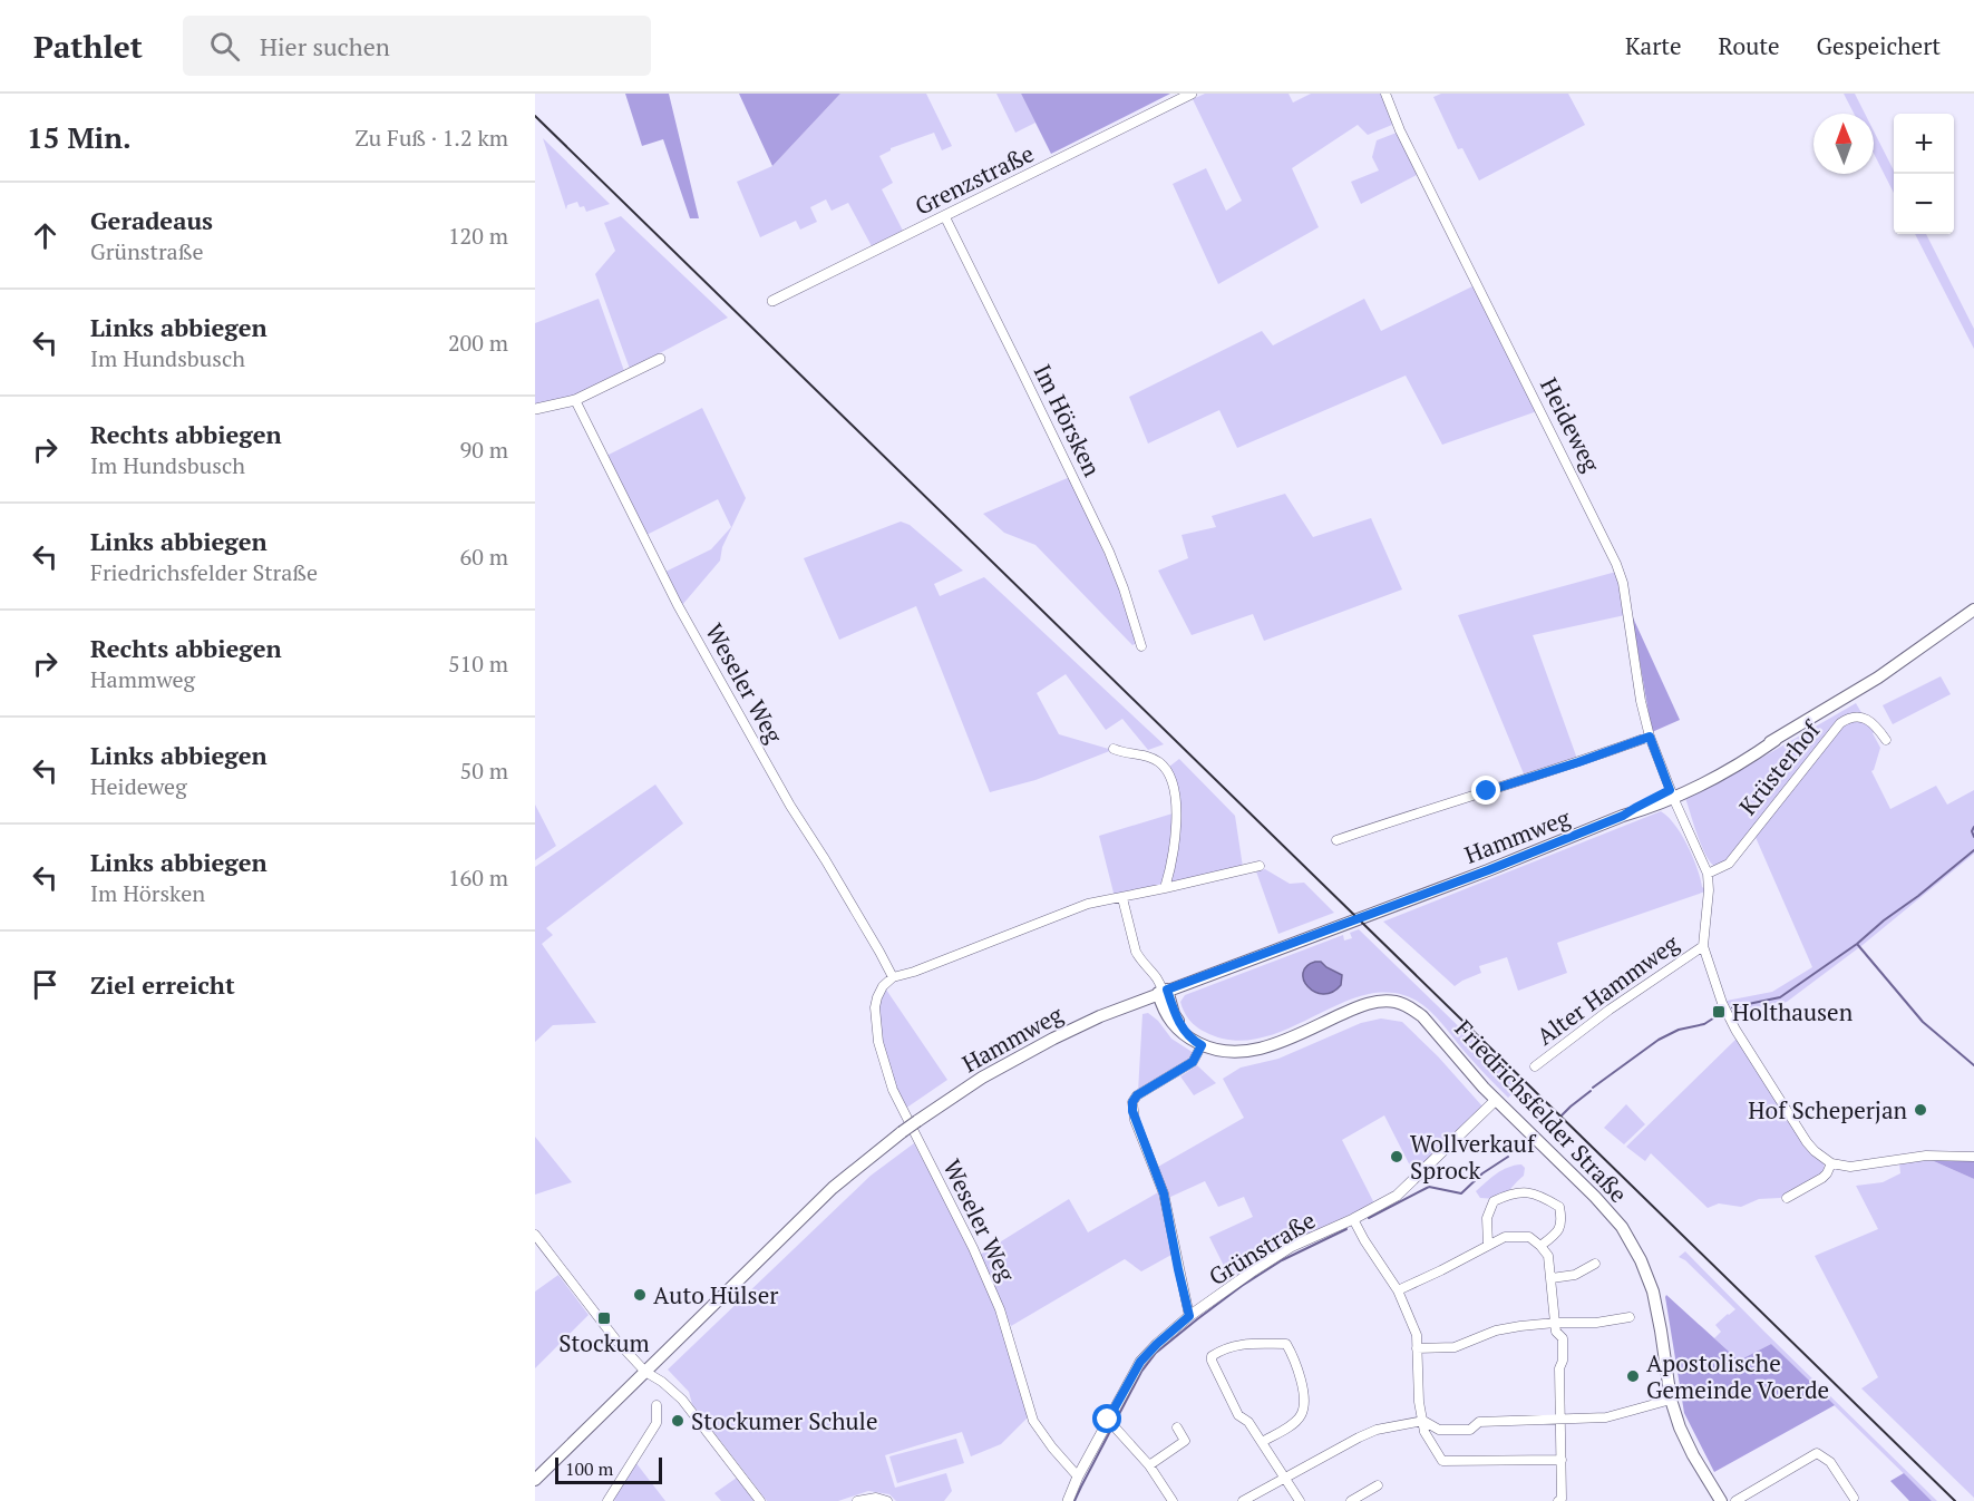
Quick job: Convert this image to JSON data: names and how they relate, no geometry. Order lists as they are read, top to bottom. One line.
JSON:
{"streets":{"main road":["Hammweg","Friedrichsfelder Straße"],"street":["Grenzstraße","Im Hörsken","Heideweg","Weseler Weg","Krüsterhof","Alter Hammweg","Grünstraße"]},"crossings":[["Grenzstraße","Im Hörsken"],["Heideweg","Krüsterhof"],["Heideweg","Hammweg"],["Weseler Weg","Grünstraße"],["Friedrichsfelder Straße","Grünstraße"]],"places":{"transit":["Holthausen","Stockum"],"other":["Hof Scheperjan","Wollverkauf Sprock","Auto Hülser","Apostolische Gemeinde Voerde","Stockumer Schule"]},"scale_bar":"100 m","north":"top","page":{"header":"Pathlet","search":"Hier suchen","nav":["Karte","Route","Gespeichert"],"heading":["15 Min.","Zu Fuß · 1.2 km"],"map_buttons":["+","−"],"list":[["Geradeaus","Grünstraße","120 m"],["Links abbiegen","Im Hundsbusch","200 m"],["Rechts abbiegen","Im Hundsbusch","90 m"],["Links abbiegen","Friedrichsfelder Straße","60 m"],["Rechts abbiegen","Hammweg","510 m"],["Links abbiegen","Heideweg","50 m"],["Links abbiegen","Im Hörsken","160 m"],"Ziel erreicht"],"scale":"100 m"}}
